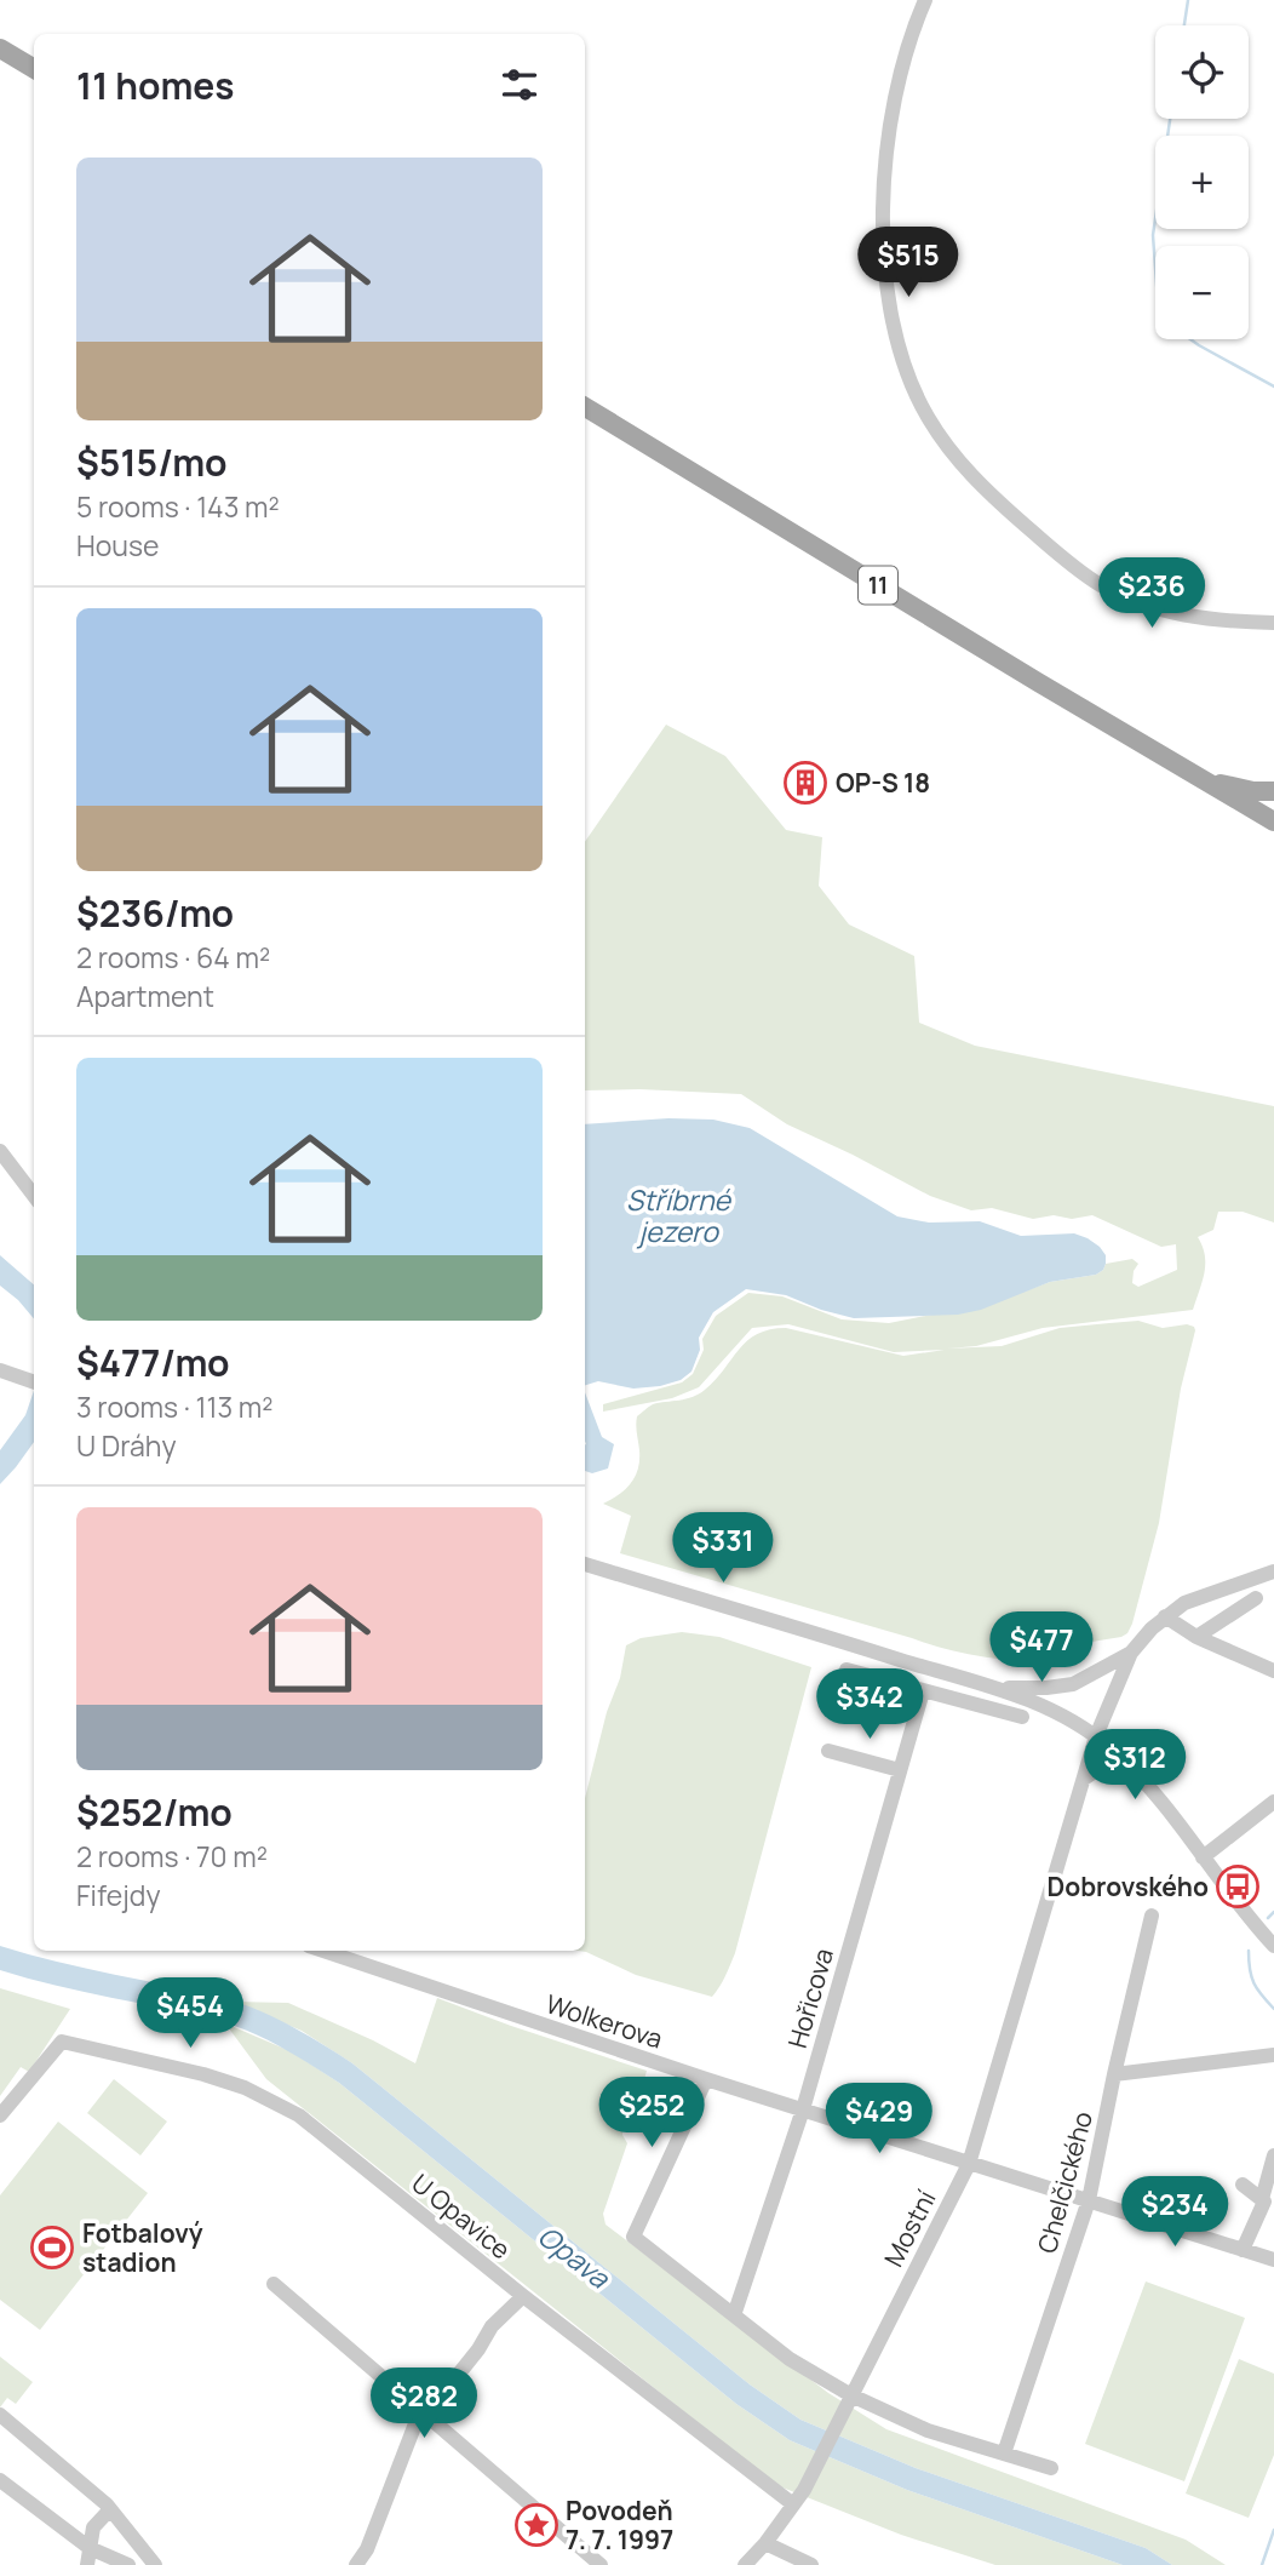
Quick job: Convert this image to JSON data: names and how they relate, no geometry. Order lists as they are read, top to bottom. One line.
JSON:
{"streets":{"main road":["11"],"street":["Hořicova","Wolkerova","Chelčického","U Opavice","Mostní"]},"crossings":[["Hořicova","Wolkerova"],["Wolkerova","Chelčického"],["Wolkerova","Mostní"],["U Opavice","Mostní"]],"water":["Stříbrné jezero","Opava"],"places":{"building":["OP-S 18"],"bus stop":["Dobrovského"],"sports":["Fotbalový stadion"],"place":["Povodeň 7. 7. 1997"]},"page":{"map_buttons":["+","−"],"heading":"11 homes","list":[{"name":"$515/mo","note":"5 rooms · 143 m² · House"},{"name":"$236/mo","note":"2 rooms · 64 m² · Apartment"},{"name":"$477/mo","note":"3 rooms · 113 m² · U Dráhy"},{"name":"$252/mo","note":"2 rooms · 70 m² · Fifejdy"}],"price":["$515","$236","$331","$477","$342","$312","$454","$252","$429","$234","$282"]}}
